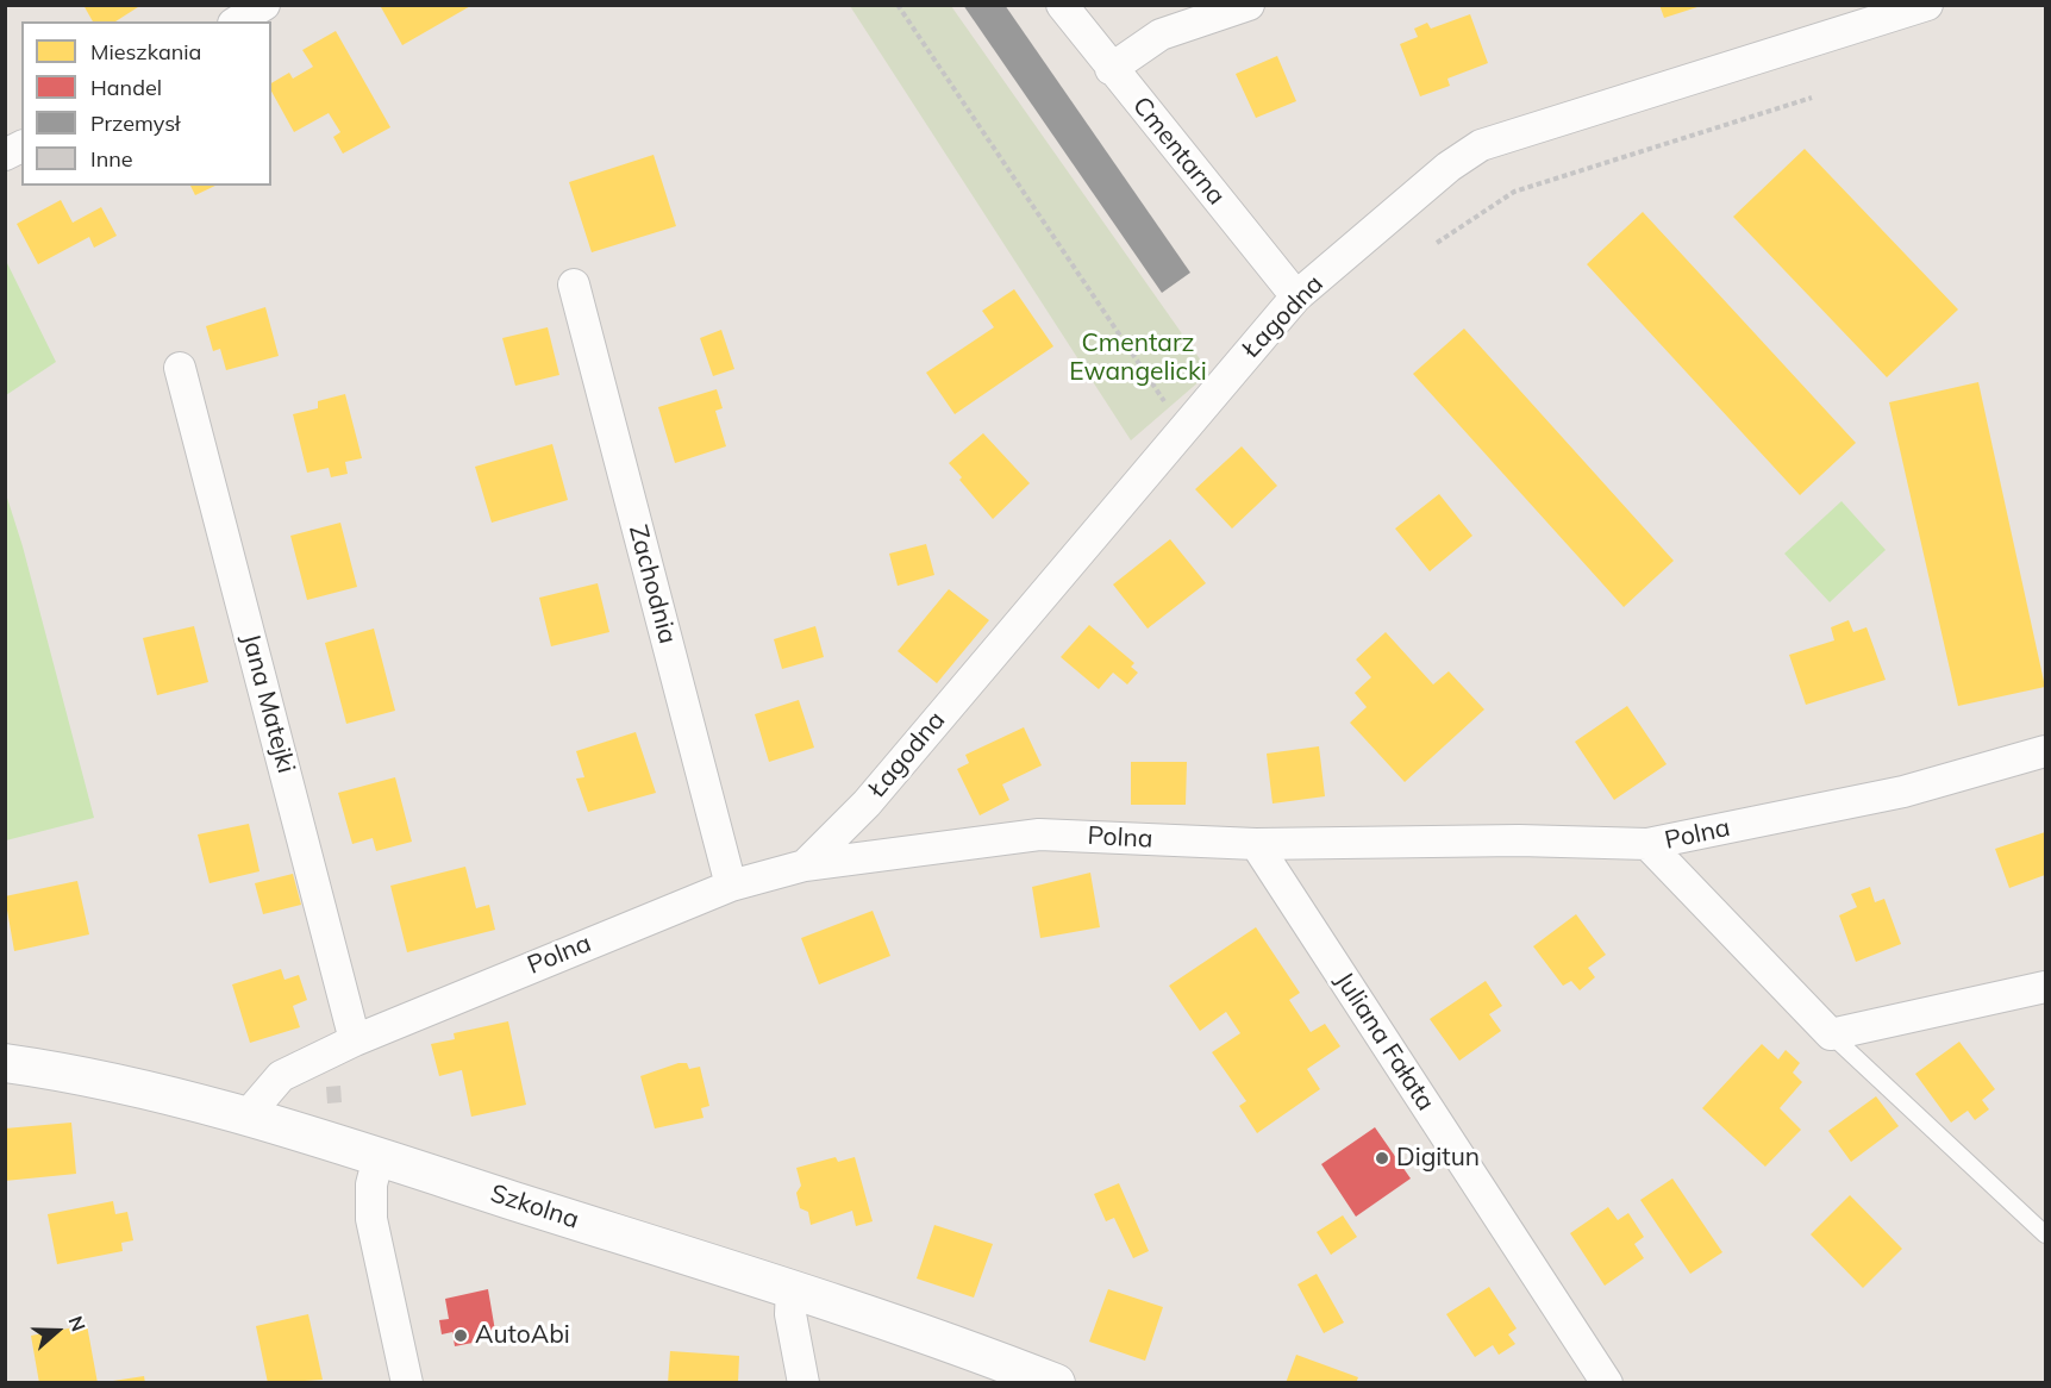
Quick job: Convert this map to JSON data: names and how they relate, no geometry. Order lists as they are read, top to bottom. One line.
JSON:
{"streets":{"street":["Cmentarna","Łagodna","Zachodnia","Jana Matejki","Polna","Juliana Fałata","Szkolna"]},"crossings":[["Cmentarna","Łagodna"],["Łagodna","Polna"],["Zachodnia","Polna"],["Jana Matejki","Polna"],["Polna","Juliana Fałata"],["Polna","Szkolna"]],"parks":["Cmentarz Ewangelicki"],"places":["Digitun","AutoAbi"],"legend":["Mieszkania","Handel","Przemysł","Inne"],"north":"right"}
